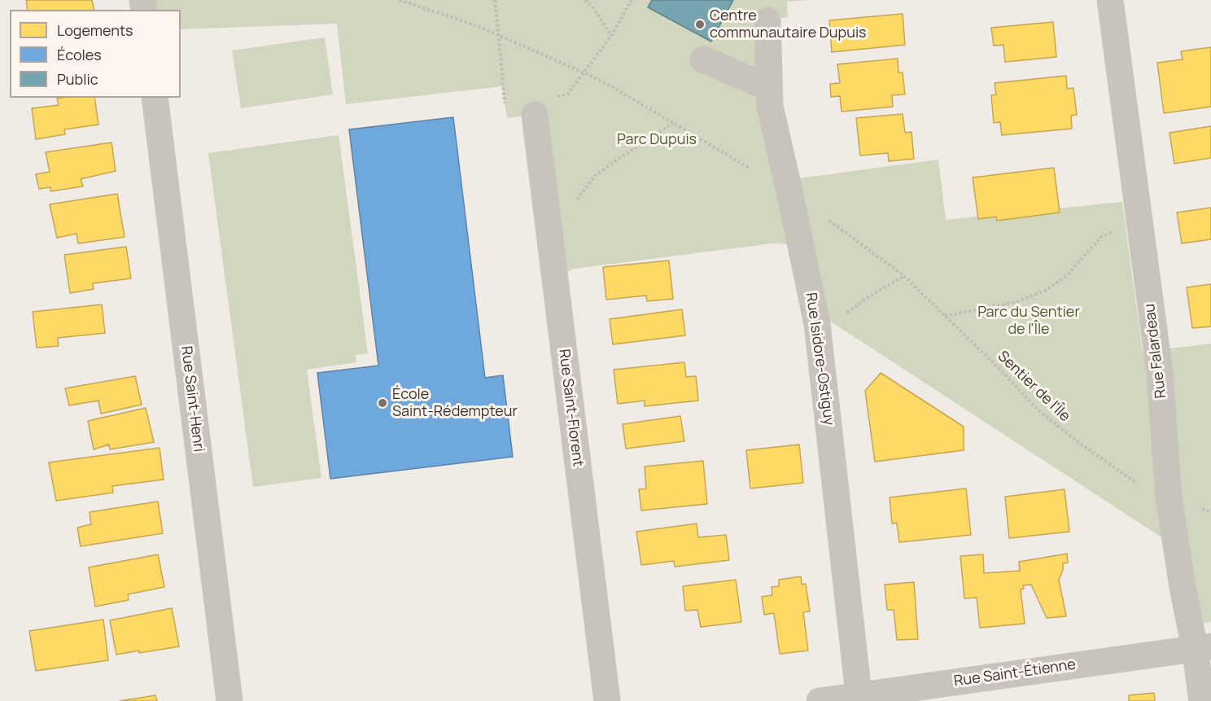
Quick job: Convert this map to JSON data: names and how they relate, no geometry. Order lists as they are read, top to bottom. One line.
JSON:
{"streets":{"street":["Rue Falardeau","Rue Isidore-Ostiguy","Rue Saint-Henri","Rue Saint-Florent","Rue Saint-Étienne"],"path":["Sentier de l'Île"]},"crossings":[["Rue Falardeau","Sentier de l'Île"],["Rue Falardeau","Rue Saint-Étienne"],["Rue Isidore-Ostiguy","Sentier de l'Île"],["Rue Isidore-Ostiguy","Rue Saint-Étienne"]],"parks":["Parc Dupuis","Parc du Sentier de l'Île"],"places":["Centre communautaire Dupuis","École Saint-Rédempteur"],"legend":["Logements","Écoles","Public"]}
